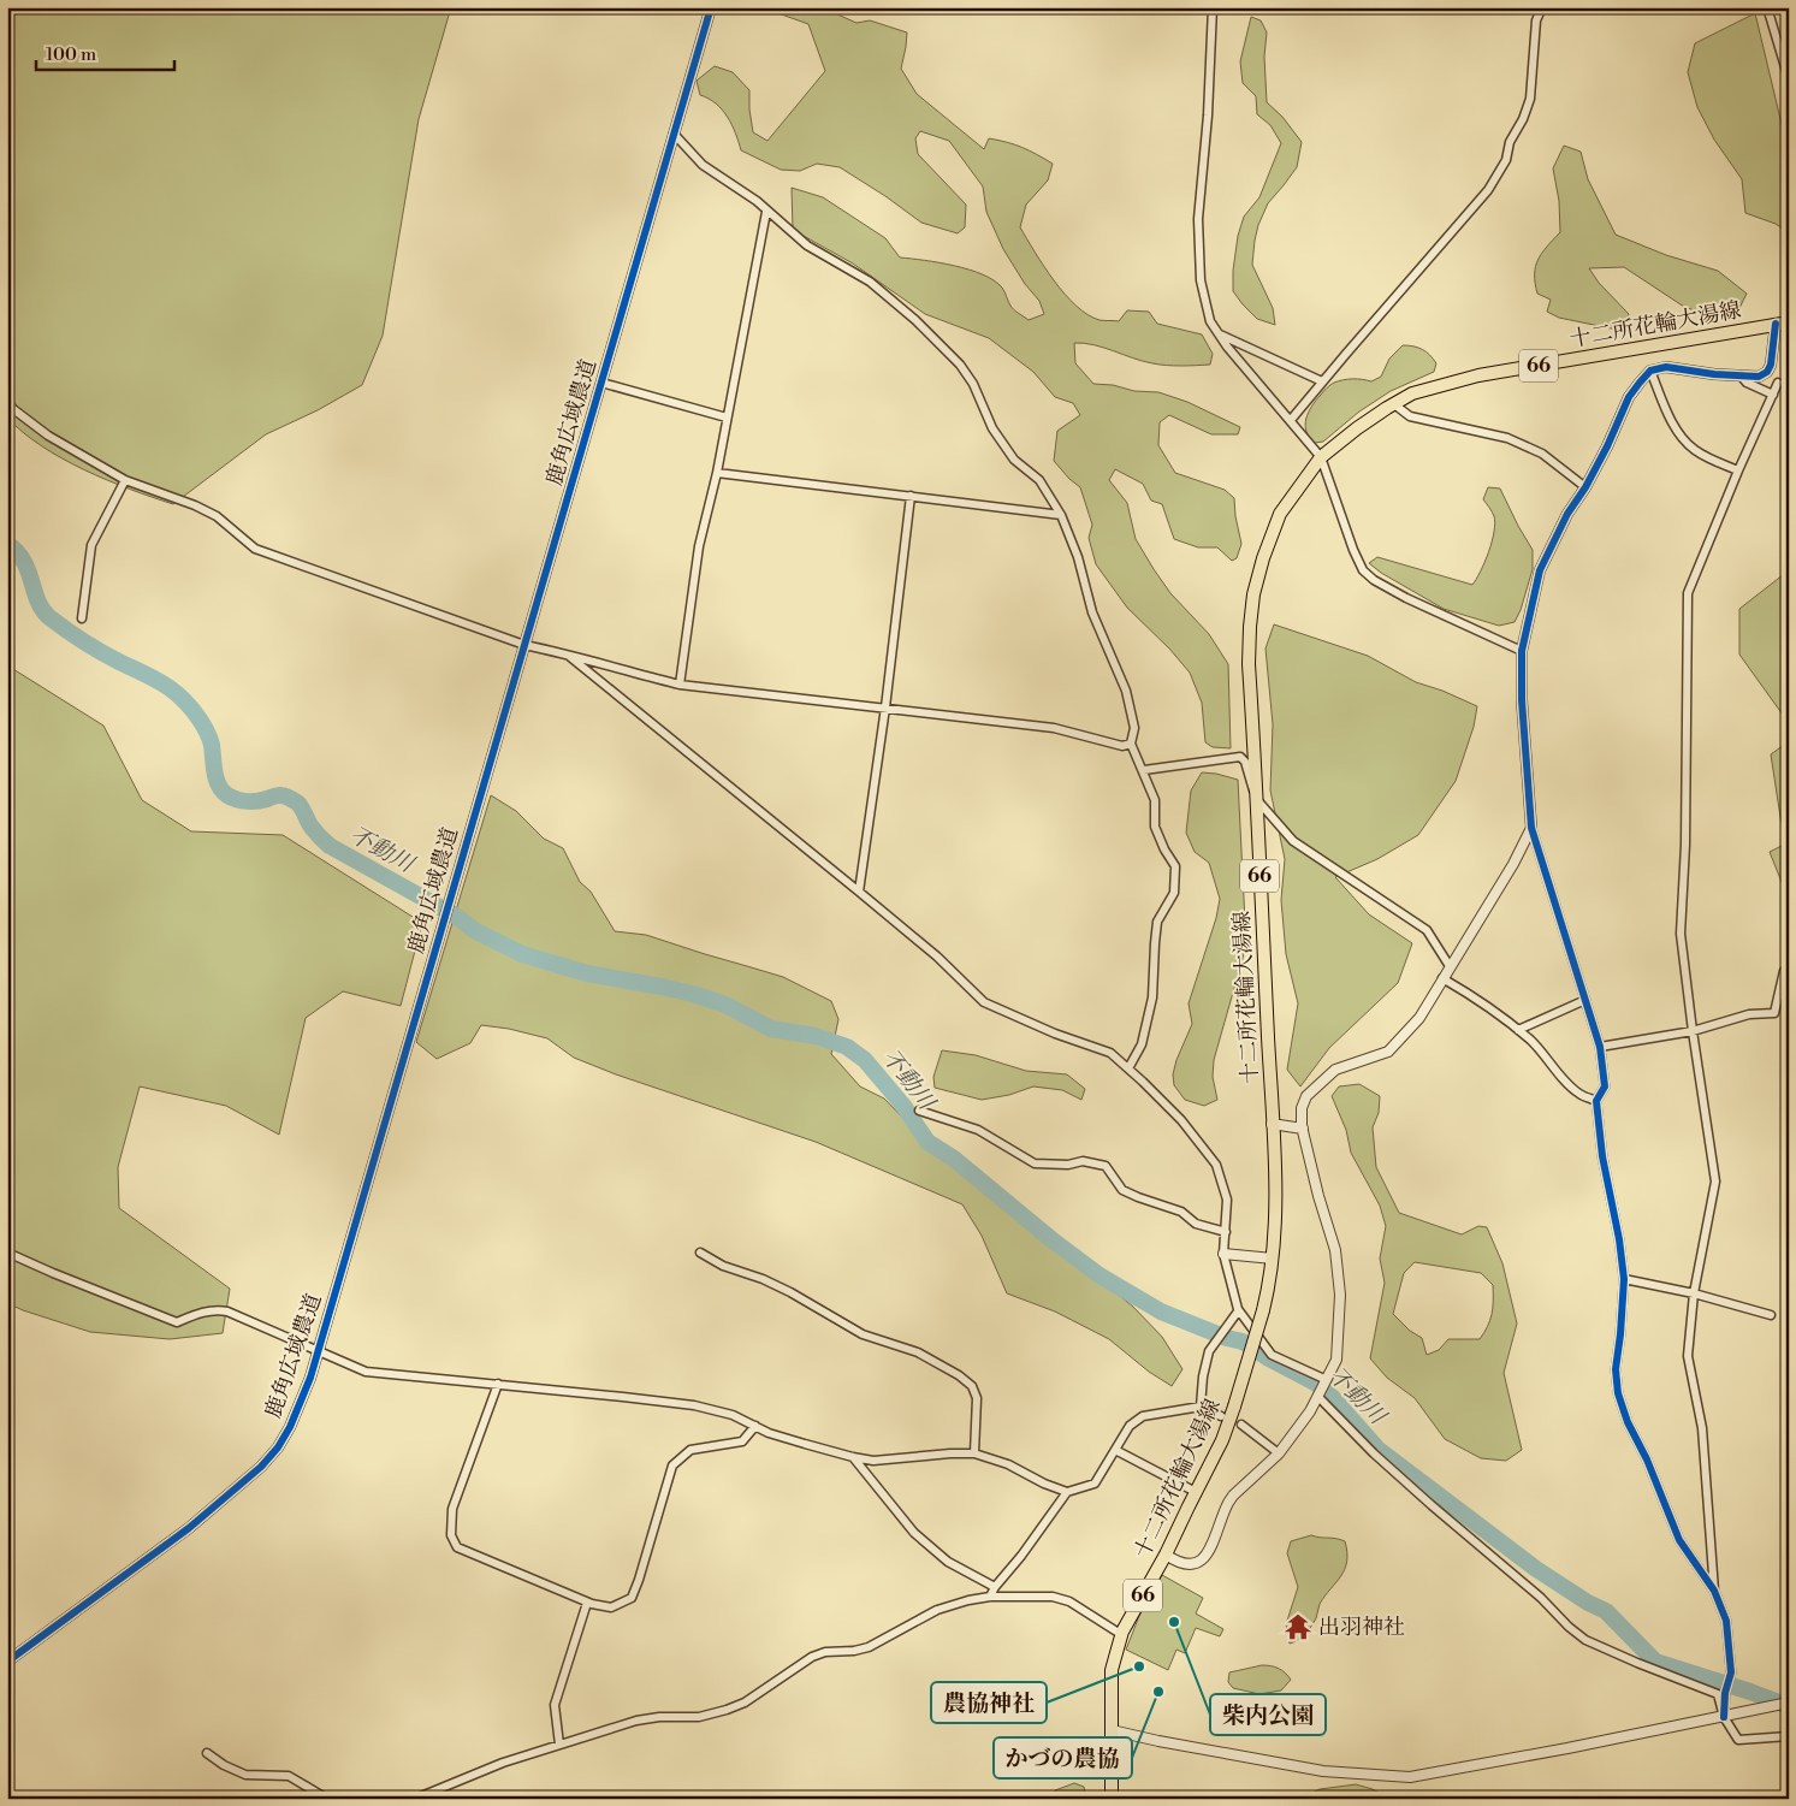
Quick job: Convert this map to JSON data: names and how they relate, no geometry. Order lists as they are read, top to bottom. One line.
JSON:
{"streets":{"main road":["十二所花輪大湯線","66"],"street":["鹿角広域農道"]},"water":["不動川"],"places":{"other":["柴内公園","農協神社","かづの農協"],"temple":["出羽神社"]},"scale_bar":"100 m"}
